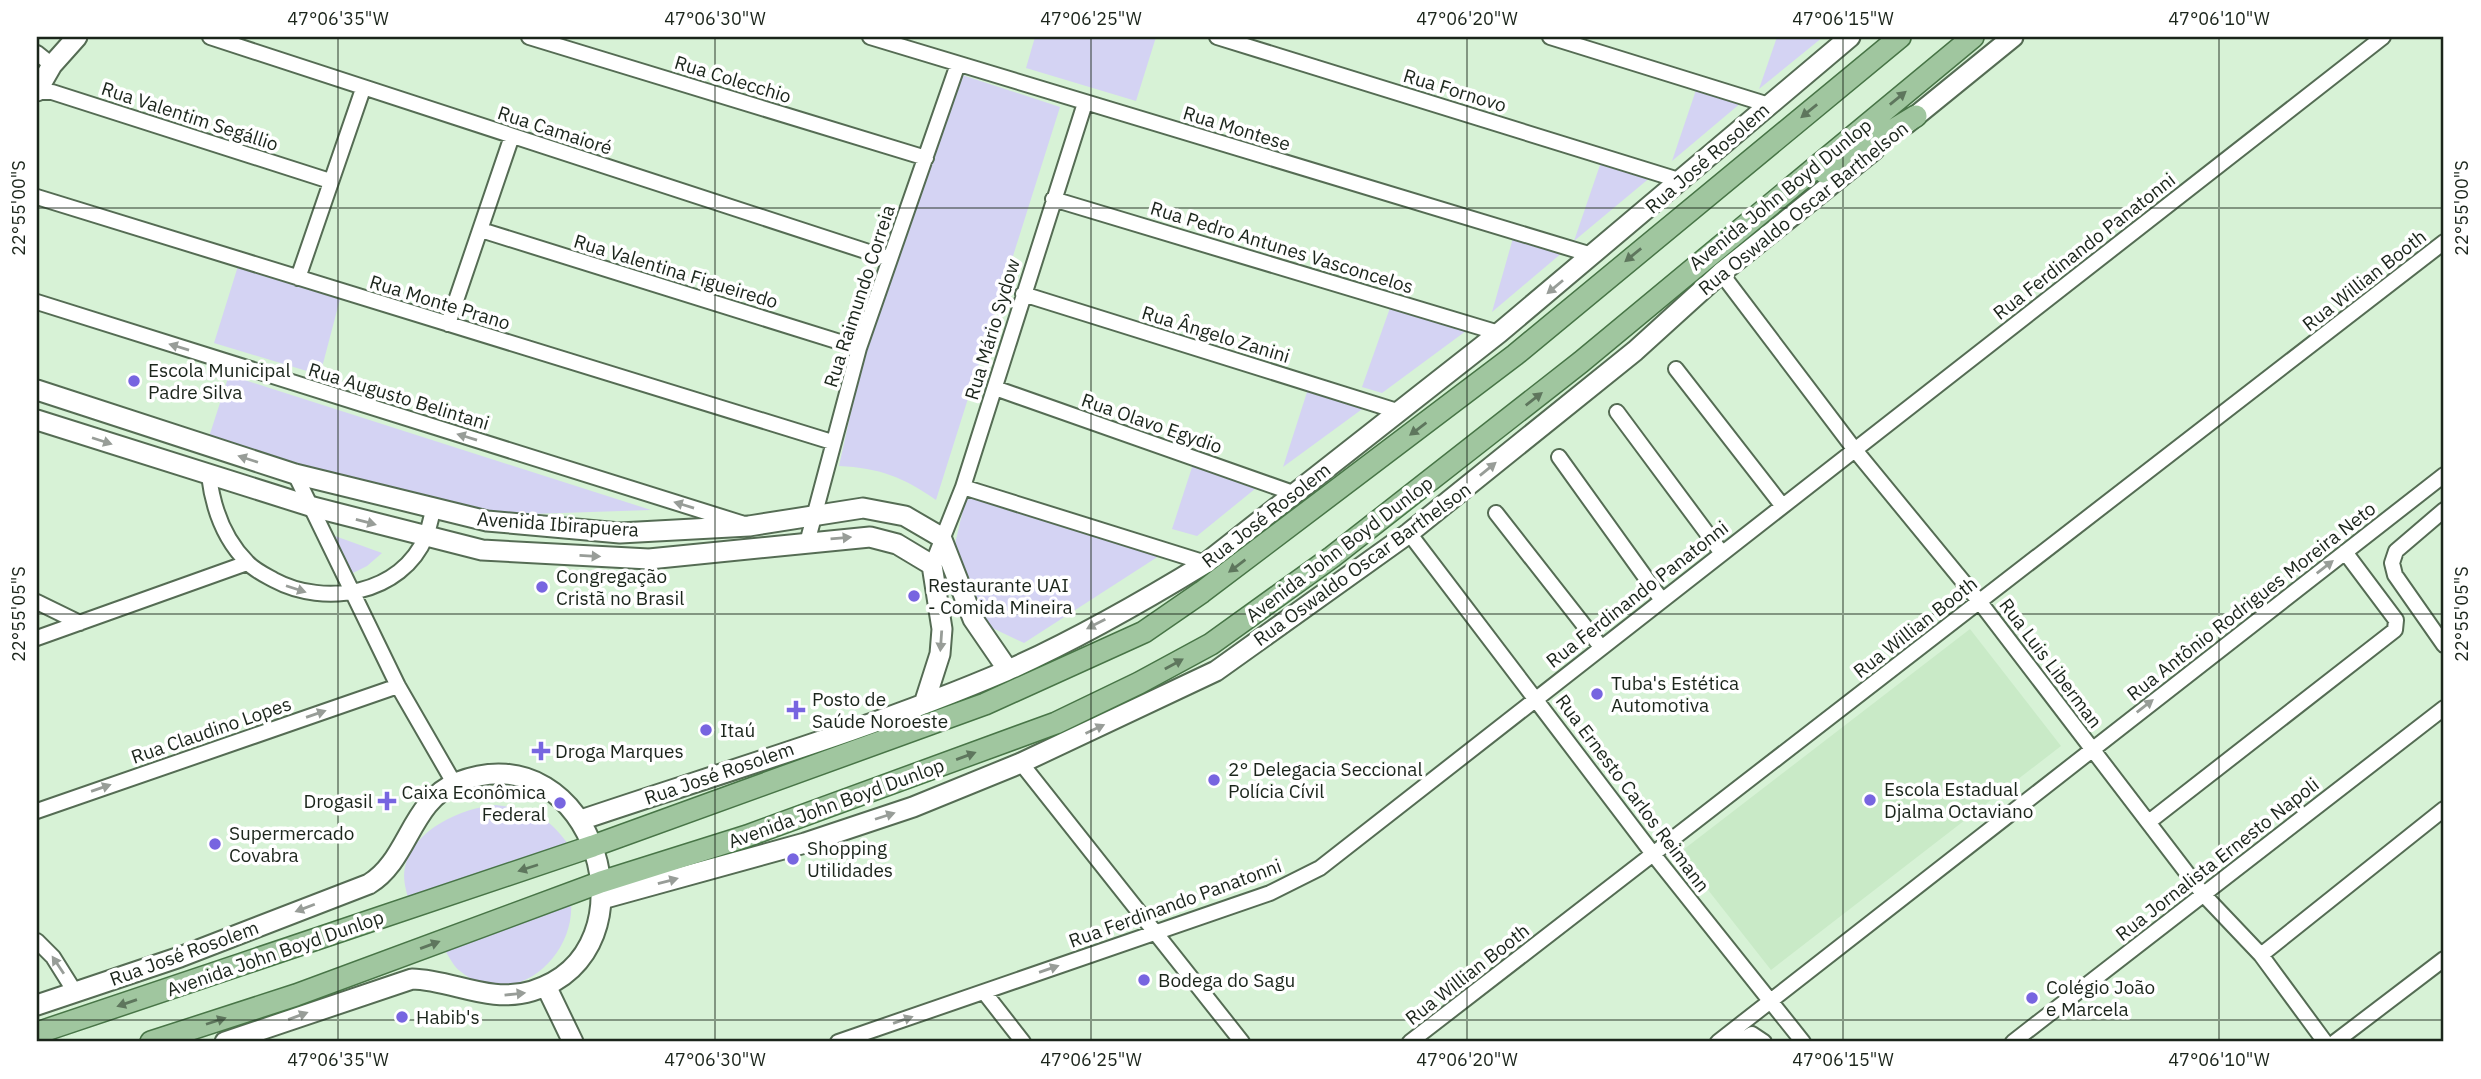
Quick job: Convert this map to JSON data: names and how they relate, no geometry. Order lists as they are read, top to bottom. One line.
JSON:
{"streets":{"main road":["Avenida John Boyd Dunlop"],"street":["Rua Colecchio","Rua Fornovo","Rua Valentim Segállio","Rua Montese","Rua Camaioré","Rua José Rosolem","Rua Oswaldo Oscar Barthelson","Rua Ferdinando Panatonni","Rua Pedro Antunes Vasconcelos","Rua Valentina Figueiredo","Rua Willian Booth","Rua Raimundo Correia","Rua Monte Prano","Rua Mário Sydow","Rua Ângelo Zanini","Rua Augusto Belintani","Rua Olavo Egydio","Avenida Ibirapuera","Rua Antônio Rodrigues Moreira Neto","Rua Luis Liberman","Rua Claudino Lopes","Rua Ernesto Carlos Reimann","Rua Jornalista Ernesto Napoli"]},"crossings":[["Rua Colecchio","Rua Raimundo Correia"],["Rua Fornovo","Rua José Rosolem"],["Rua Montese","Rua José Rosolem"],["Rua Montese","Rua Raimundo Correia"],["Rua Montese","Rua Mário Sydow"],["Rua Camaioré","Rua Raimundo Correia"],["Rua José Rosolem","Avenida John Boyd Dunlop"],["Rua José Rosolem","Rua Pedro Antunes Vasconcelos"],["Rua José Rosolem","Rua Ângelo Zanini"],["Rua José Rosolem","Rua Olavo Egydio"],["Avenida John Boyd Dunlop","Rua Oswaldo Oscar Barthelson"],["Rua Oswaldo Oscar Barthelson","Rua Luis Liberman"],["Rua Oswaldo Oscar Barthelson","Rua Ernesto Carlos Reimann"],["Rua Ferdinando Panatonni","Rua Luis Liberman"],["Rua Ferdinando Panatonni","Rua Ernesto Carlos Reimann"],["Rua Pedro Antunes Vasconcelos","Rua Mário Sydow"],["Rua Valentina Figueiredo","Rua Raimundo Correia"],["Rua Willian Booth","Rua Luis Liberman"],["Rua Willian Booth","Rua Ernesto Carlos Reimann"],["Rua Raimundo Correia","Rua Monte Prano"],["Rua Raimundo Correia","Avenida Ibirapuera"],["Rua Mário Sydow","Rua Ângelo Zanini"],["Rua Mário Sydow","Rua Olavo Egydio"],["Rua Mário Sydow","Avenida Ibirapuera"],["Rua Augusto Belintani","Avenida Ibirapuera"],["Rua Antônio Rodrigues Moreira Neto","Rua Luis Liberman"],["Rua Antônio Rodrigues Moreira Neto","Rua Ernesto Carlos Reimann"],["Rua Luis Liberman","Rua Jornalista Ernesto Napoli"]],"one_way":["Rua José Rosolem","Rua Oswaldo Oscar Barthelson","Rua Augusto Belintani","Rua Claudino Lopes"],"places":{"other":["Escola Municipal Padre Silva","Congregação Cristã no Brasil","Restaurante UAI - Comida Mineira","Tuba's Estética Automotiva","Itaú","2° Delegacia Seccional Polícia Cívil","Escola Estadual Djalma Octaviano","Caixa Econômica Federal","Supermercado Covabra","Shopping Utilidades","Bodega do Sagu","Colégio João e Marcela","Habib's"],"health":["Posto de Saúde Noroeste","Droga Marques","Drogasil"]},"coordinates":["47°06'35\"W","47°06'30\"W","47°06'25\"W","47°06'20\"W","47°06'15\"W","47°06'10\"W","22°55'00\"S","22°55'05\"S"]}
